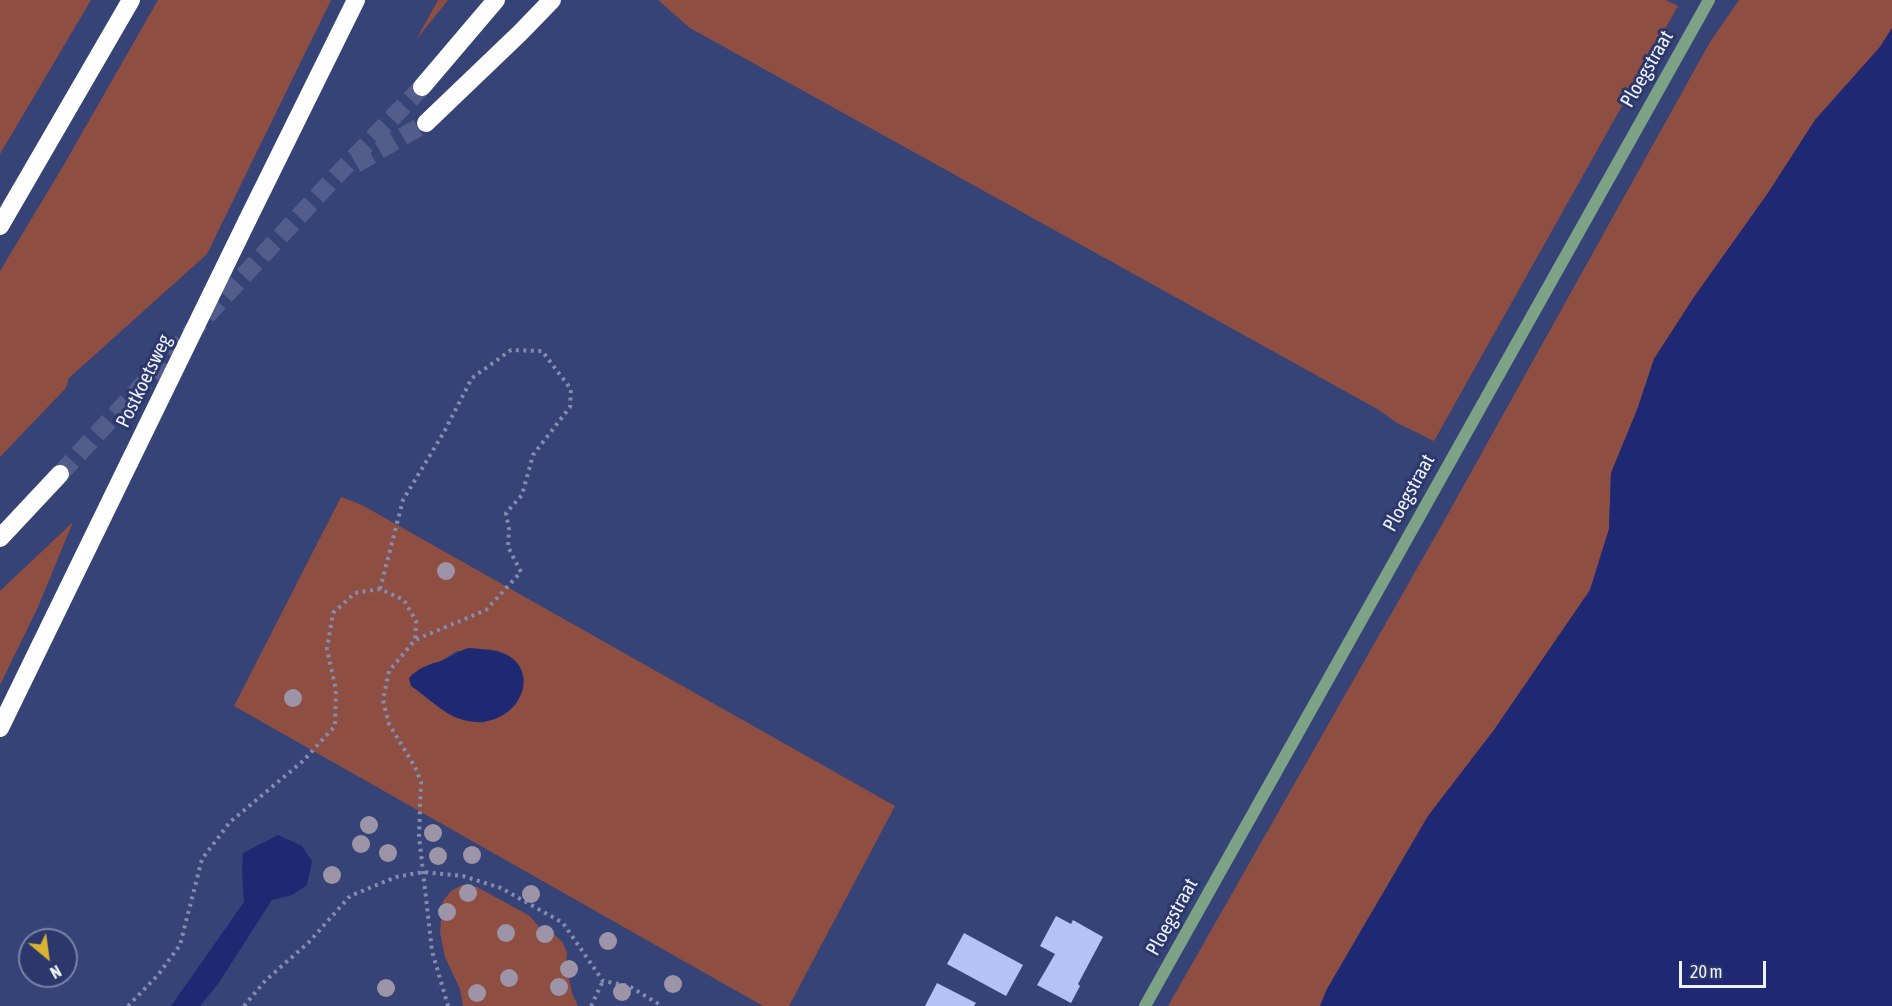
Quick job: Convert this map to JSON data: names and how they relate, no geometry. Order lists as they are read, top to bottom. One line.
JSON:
{"streets":{"highway":["Postkoetsweg"],"street":["Ploegstraat"]},"scale_bar":"20 m","north":"bottom right"}
